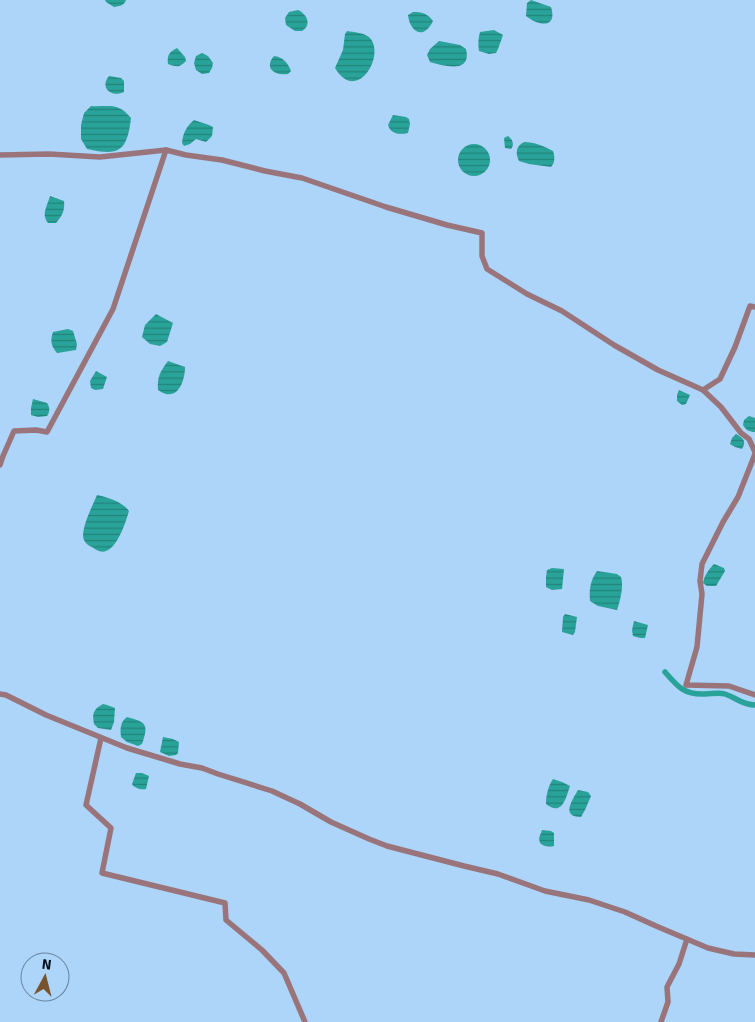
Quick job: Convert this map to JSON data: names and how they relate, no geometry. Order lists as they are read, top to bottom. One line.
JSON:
{"north":"top"}
